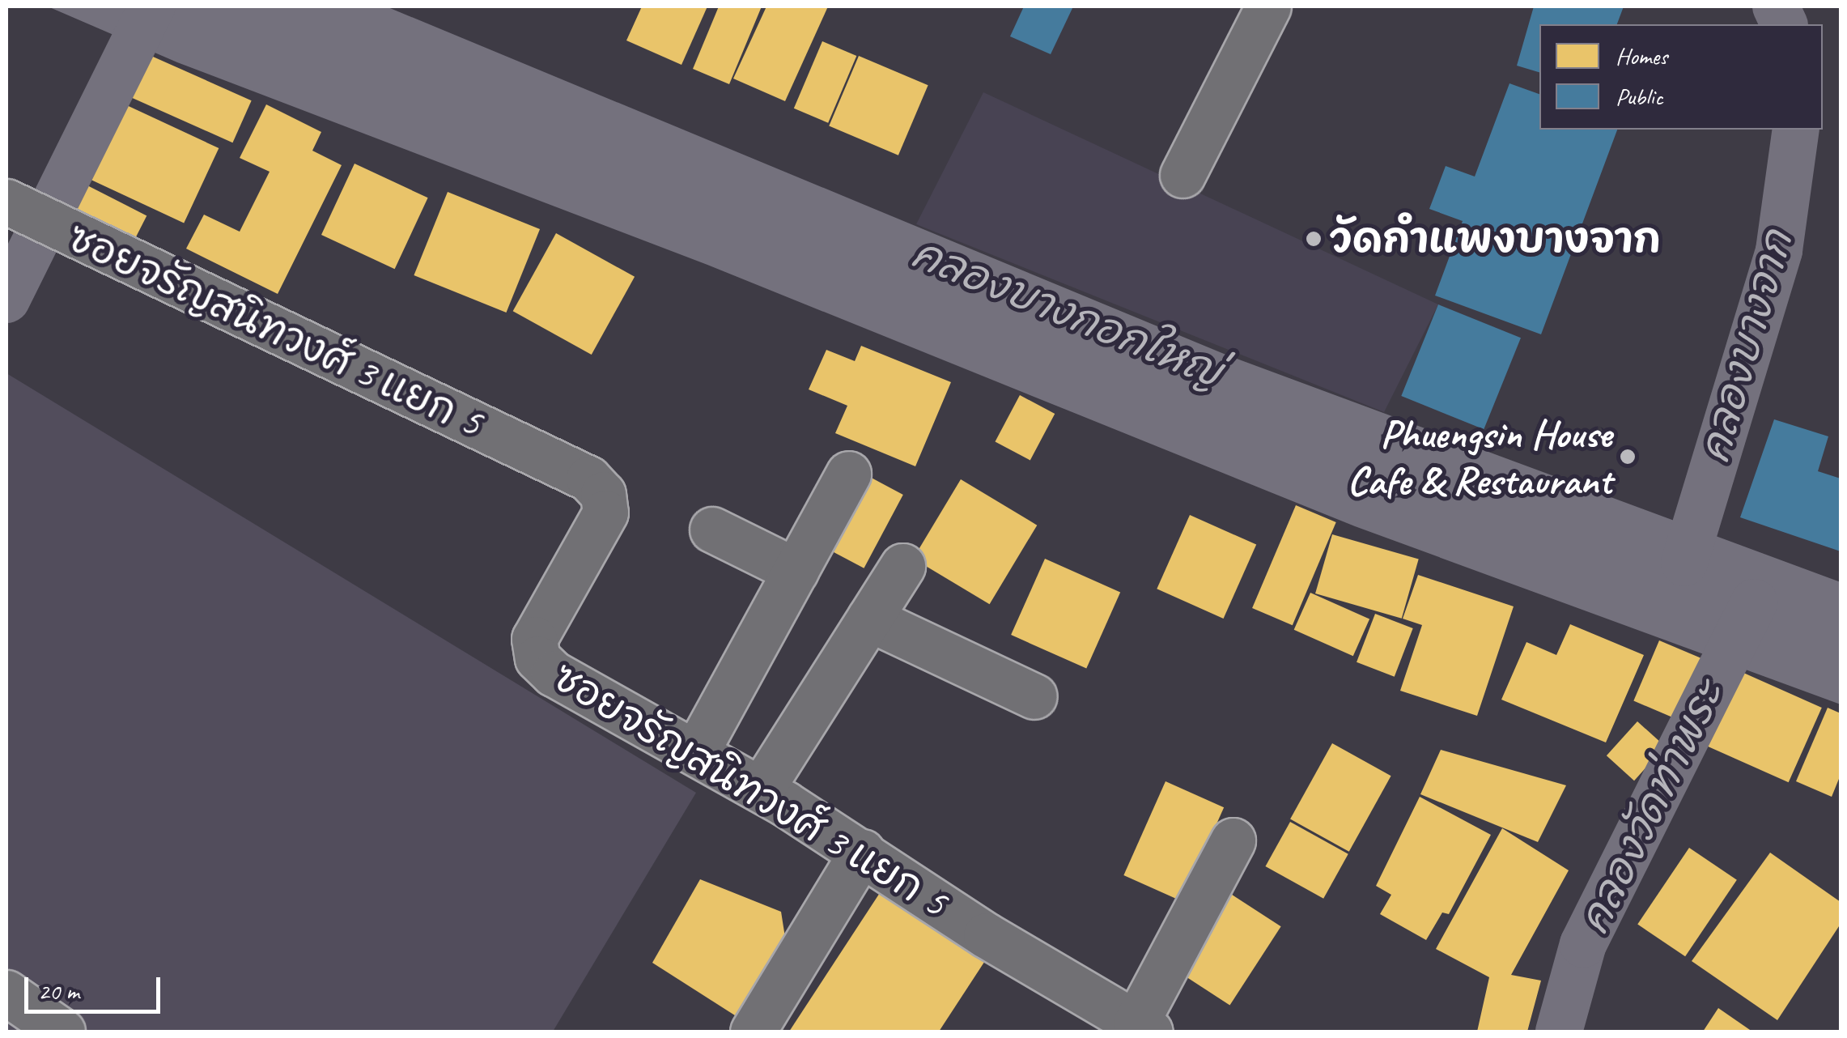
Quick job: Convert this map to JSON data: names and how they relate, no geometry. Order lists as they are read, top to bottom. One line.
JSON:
{"streets":{"street":["ซอยจรัญสนิทวงศ์ 3 แยก 5"]},"water":["คลองบางกอกใหญ่","คลองบางจาก","คลองวัดท่าพระ"],"places":["วัดกำแพงบางจาก","Phuengsin House Cafe & Restaurant"],"legend":["Homes","Public"],"scale_bar":"20 m"}
